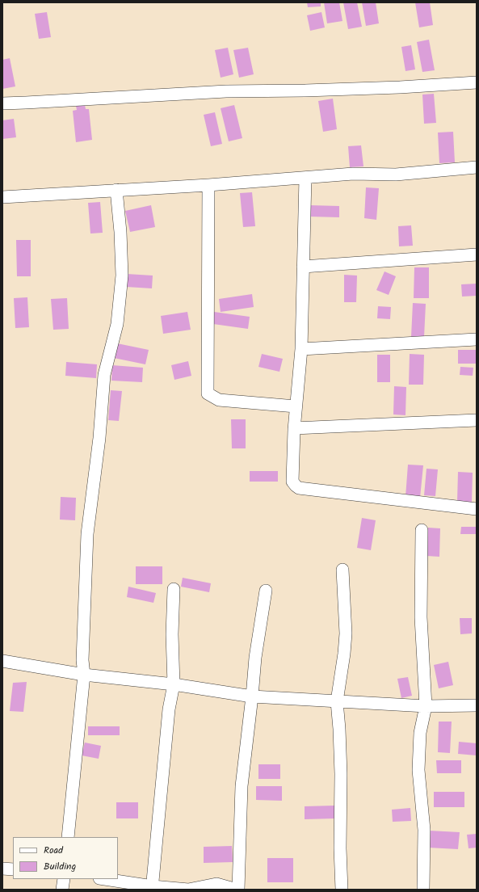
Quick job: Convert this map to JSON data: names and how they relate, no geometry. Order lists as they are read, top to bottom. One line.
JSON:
{"legend":["Road","Building"]}
